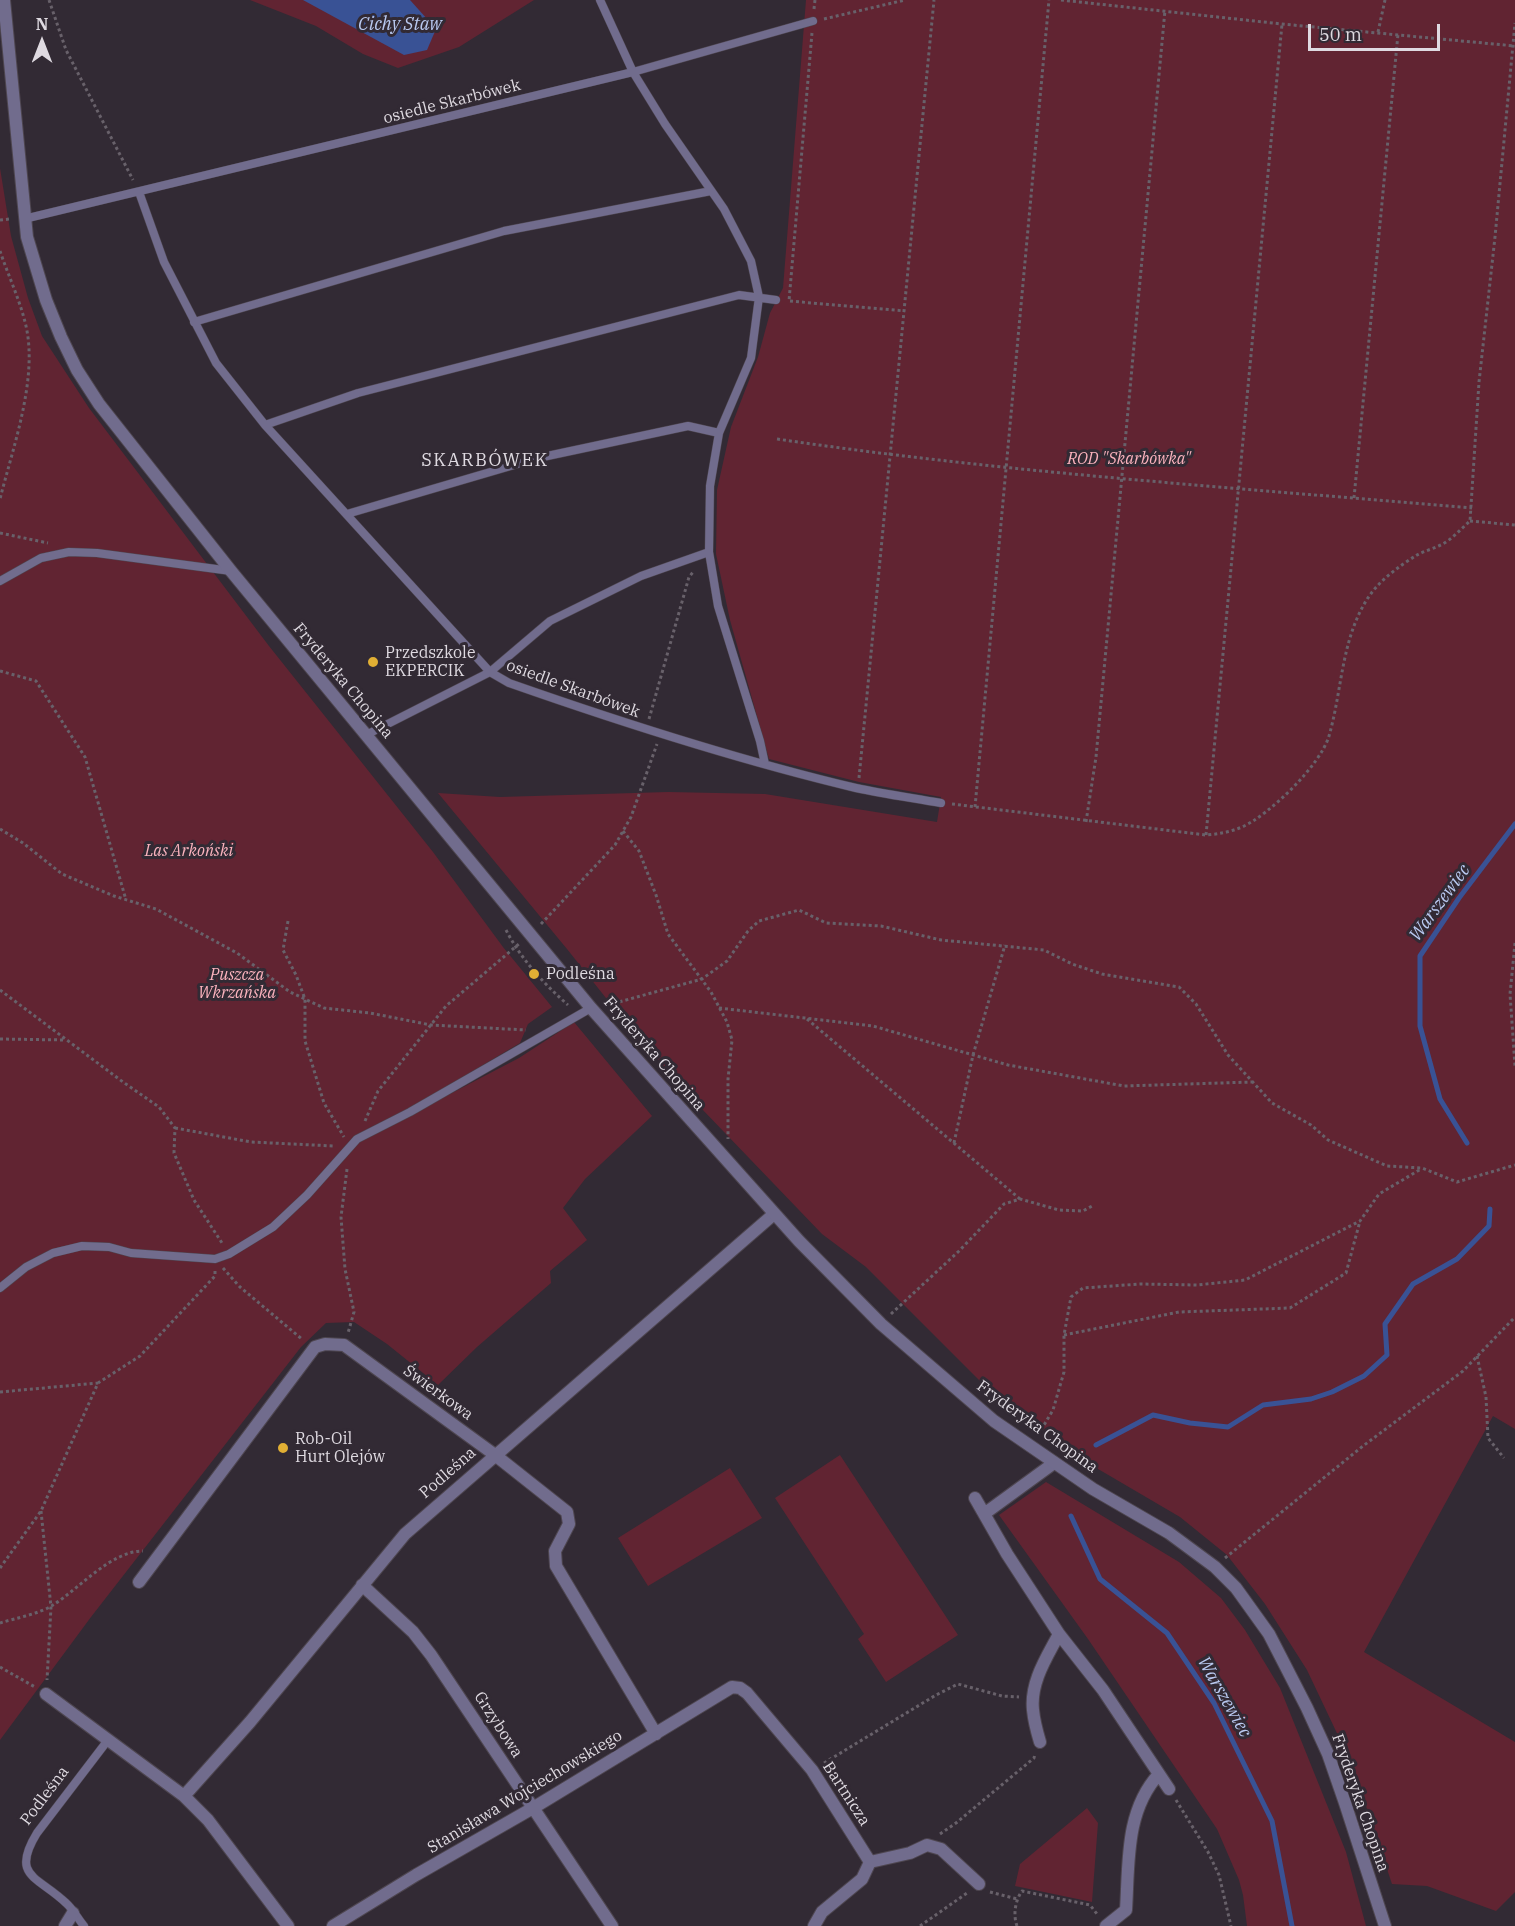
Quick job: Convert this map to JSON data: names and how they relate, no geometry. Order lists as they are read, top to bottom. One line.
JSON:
{"streets":{"street":["Fryderyka Chopina","Świerkowa","Podleśna","Grzybowa","Stanisława Wojciechowskiego","Bartnicza"],"lane":["osiedle Skarbówek"]},"crossings":[["osiedle Skarbówek","Fryderyka Chopina"],["Fryderyka Chopina","Podleśna"],["Świerkowa","Podleśna"],["Świerkowa","Stanisława Wojciechowskiego"],["Podleśna","Grzybowa"],["Grzybowa","Stanisława Wojciechowskiego"],["Stanisława Wojciechowskiego","Bartnicza"]],"districts":["SKARBÓWEK"],"water":["Cichy Staw","Warszewiec"],"parks":["ROD \"Skarbówka\"","Las Arkoński","Puszcza Wkrzańska"],"places":["Przedszkole EKPERCIK","Podleśna","Rob-Oil Hurt Olejów"],"scale_bar":"50 m","north":"top"}
